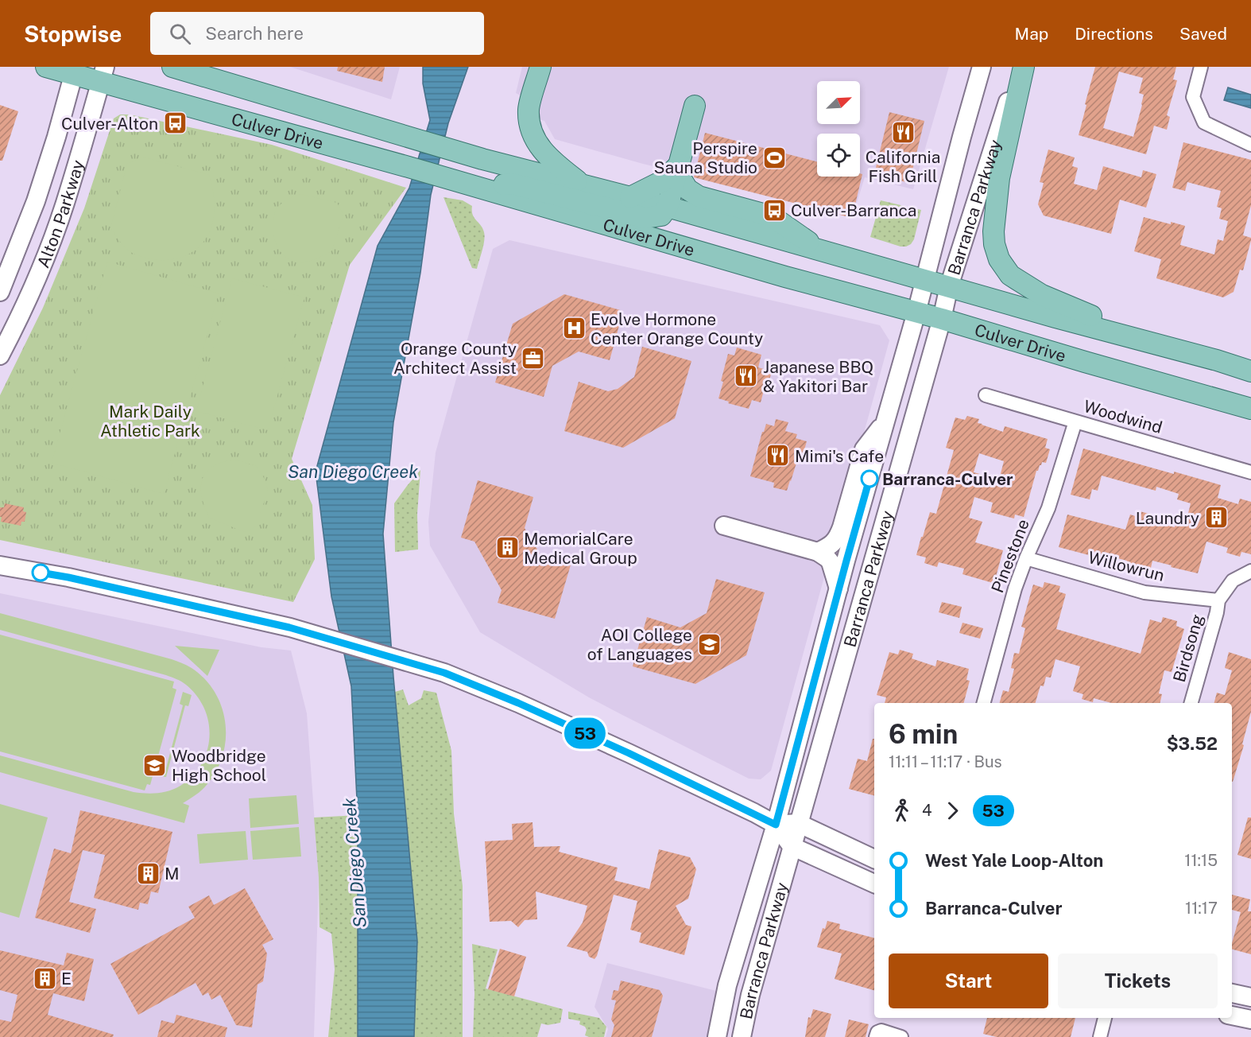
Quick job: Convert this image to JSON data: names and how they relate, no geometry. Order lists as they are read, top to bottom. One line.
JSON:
{"streets":{"main road":["Culver Drive","Barranca Parkway","Alton Parkway"],"street":["Woodwind","Pinestone","Willowrun","Birdsong"]},"crossings":[["Culver Drive","Barranca Parkway"],["Culver Drive","Alton Parkway"],["Woodwind","Pinestone"],["Pinestone","Willowrun"],["Willowrun","Birdsong"]],"water":["San Diego Creek"],"parks":["Mark Daily Athletic Park"],"places":{"bus stop":["Culver-Alton","Culver-Barranca"],"restaurant":["California Fish Grill","Japanese BBQ & Yakitori Bar","Mimi's Cafe"],"sports":["Perspire Sauna Studio"],"hospital":["Evolve Hormone Center Orange County"],"office":["Orange County Architect Assist"],"other":["Barranca-Culver"],"building":["Laundry","MemorialCare Medical Group","M","E"],"school or university":["AOI College of Languages","Woodbridge High School"]},"lines":["bus line 53"],"north":"top right","page":{"header":"Stopwise","search":"Search here","nav":["Map","Directions","Saved"],"on_map":"53","heading":["6 min","11:11 – 11:17 · Bus","$3.52"],"legs":["4","53"],"list":[{"name":"West Yale Loop-Alton","value":"11:15"},{"name":"Barranca-Culver","value":"11:17"}],"buttons":["Start","Tickets"]}}
